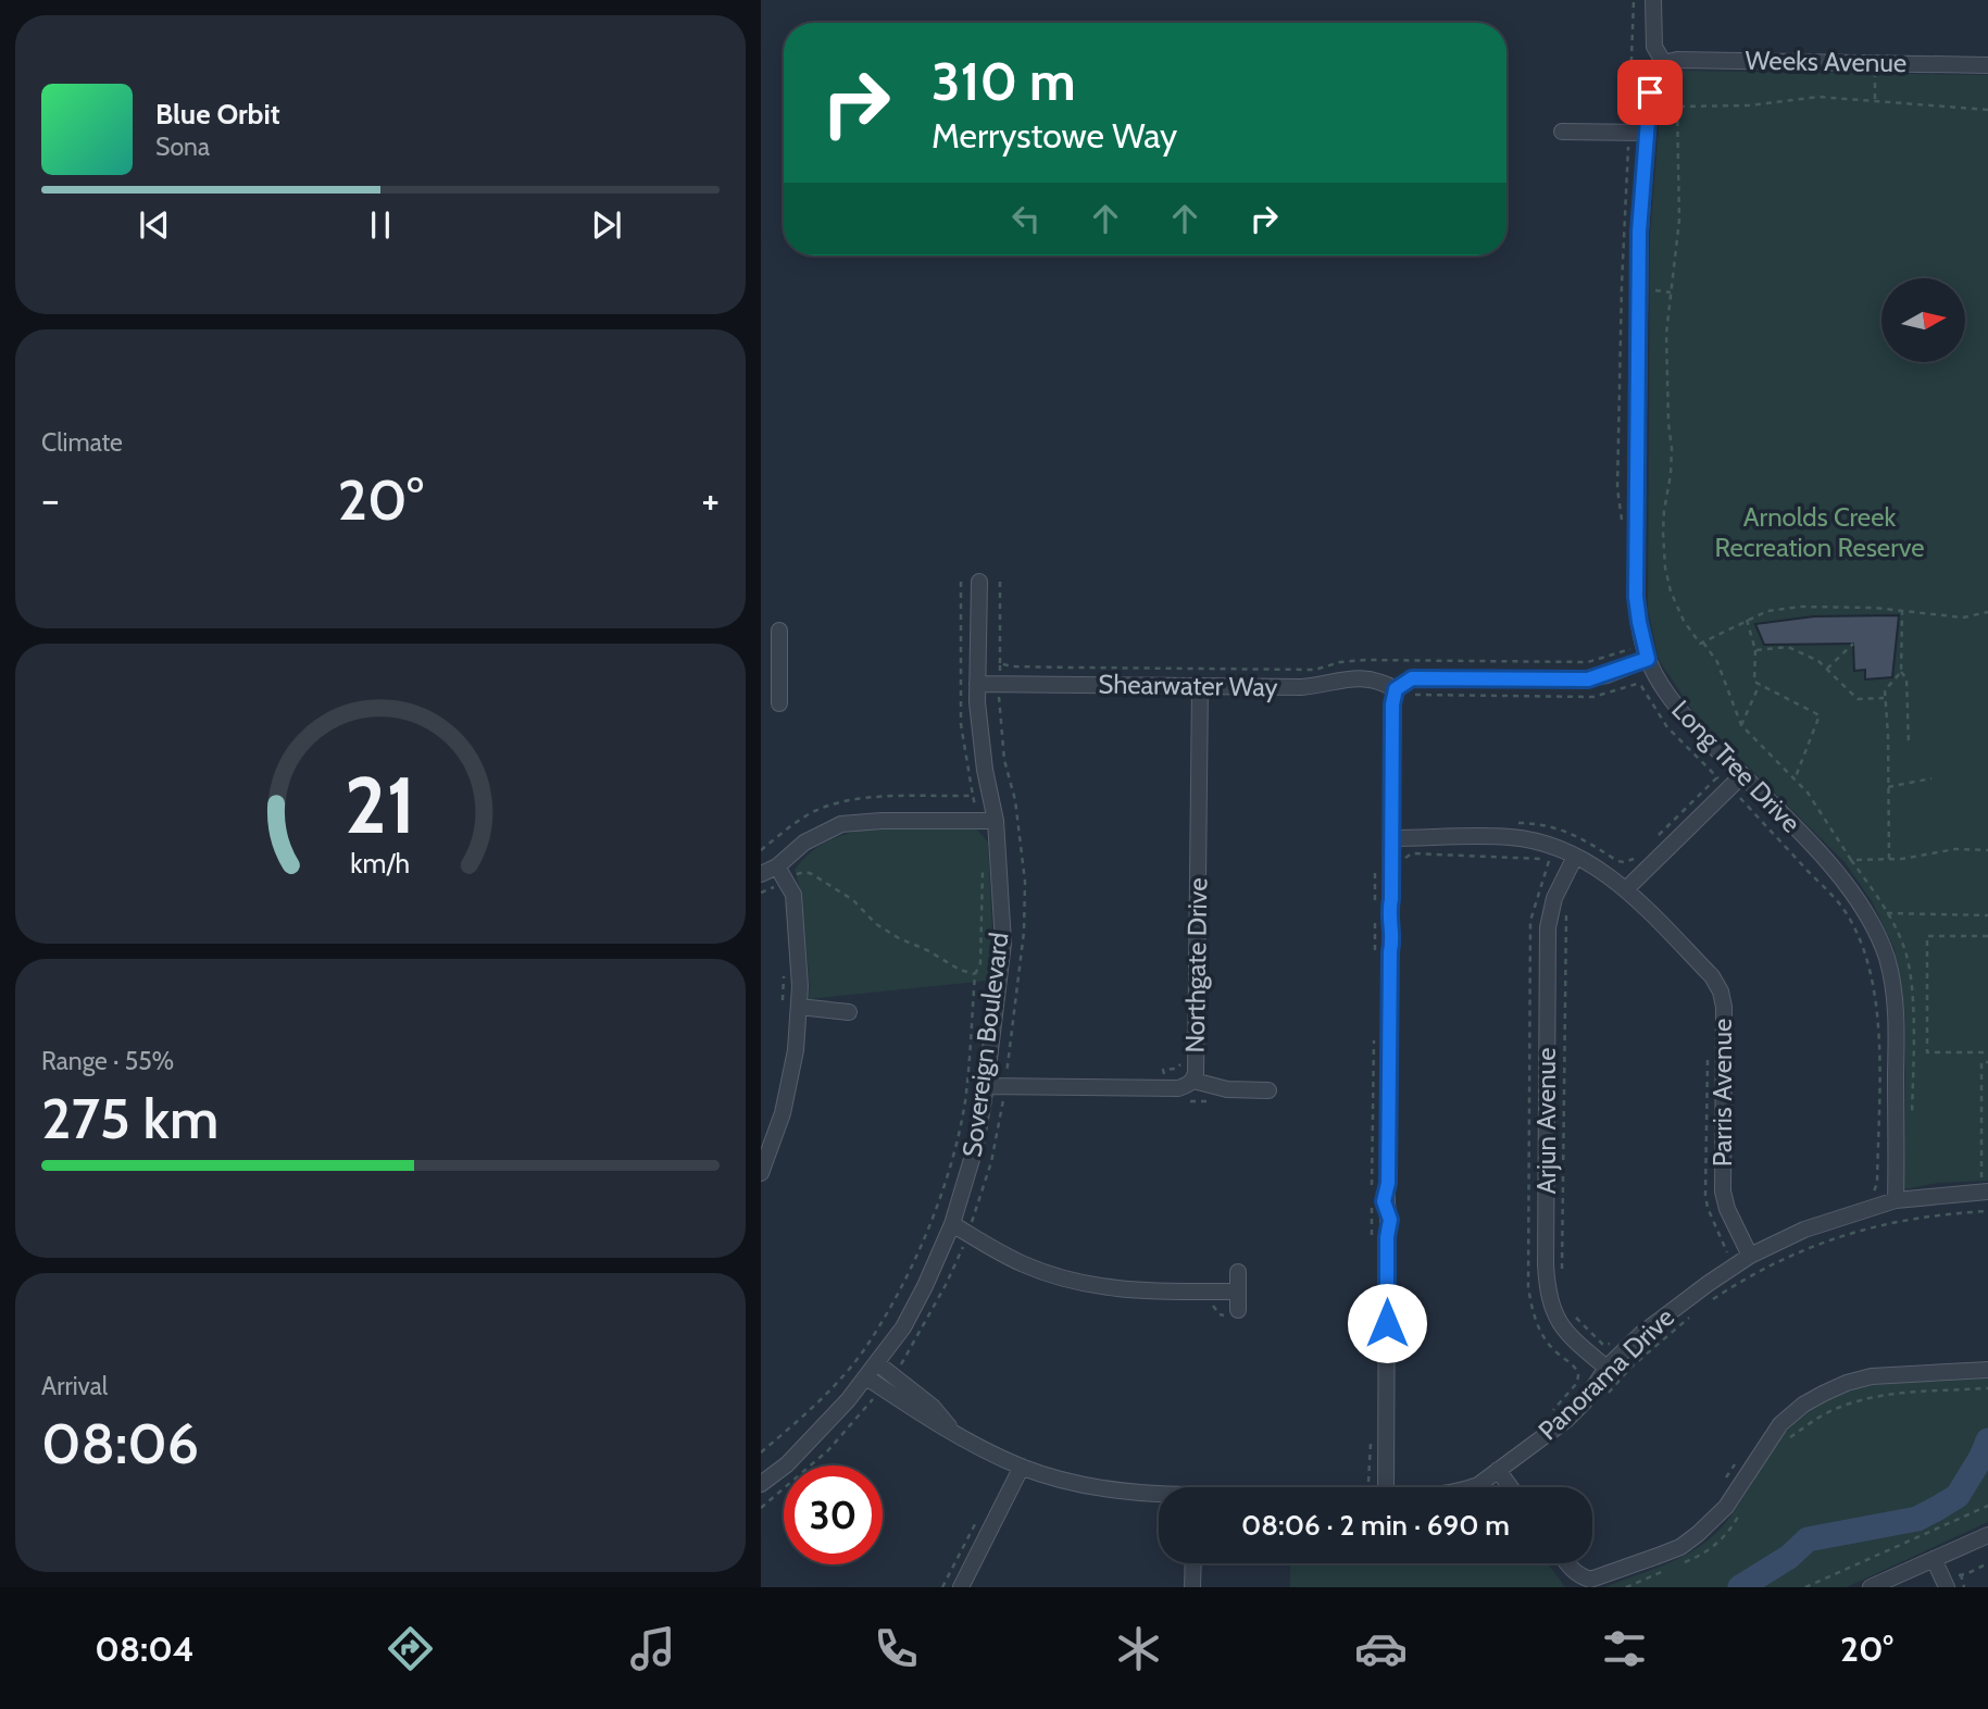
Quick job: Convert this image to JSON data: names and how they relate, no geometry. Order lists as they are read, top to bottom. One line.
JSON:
{"streets":{"street":["Weeks Avenue","Shearwater Way","Long Tree Drive","Northgate Drive","Sovereign Boulevard","Parris Avenue","Arjun Avenue","Panorama Drive"]},"crossings":[["Weeks Avenue","Long Tree Drive"],["Shearwater Way","Northgate Drive"],["Shearwater Way","Sovereign Boulevard"],["Long Tree Drive","Panorama Drive"],["Northgate Drive","Sovereign Boulevard"],["Sovereign Boulevard","Panorama Drive"],["Parris Avenue","Arjun Avenue"],["Parris Avenue","Panorama Drive"],["Arjun Avenue","Panorama Drive"]],"parks":["Arnolds Creek Recreation Reserve"],"north":"right","page":{"turn":["310 m","Merrystowe Way"],"song":["Blue Orbit","Sona"],"tile":["Climate",["Range · 55%","275 km"],["Arrival","08:06"]],"heat":["−","20°","+"],"limit":"30","trip":"08:06 · 2 min · 690 m","tabs":["08:04","20°"],"gauge":["21","km/h"]}}
